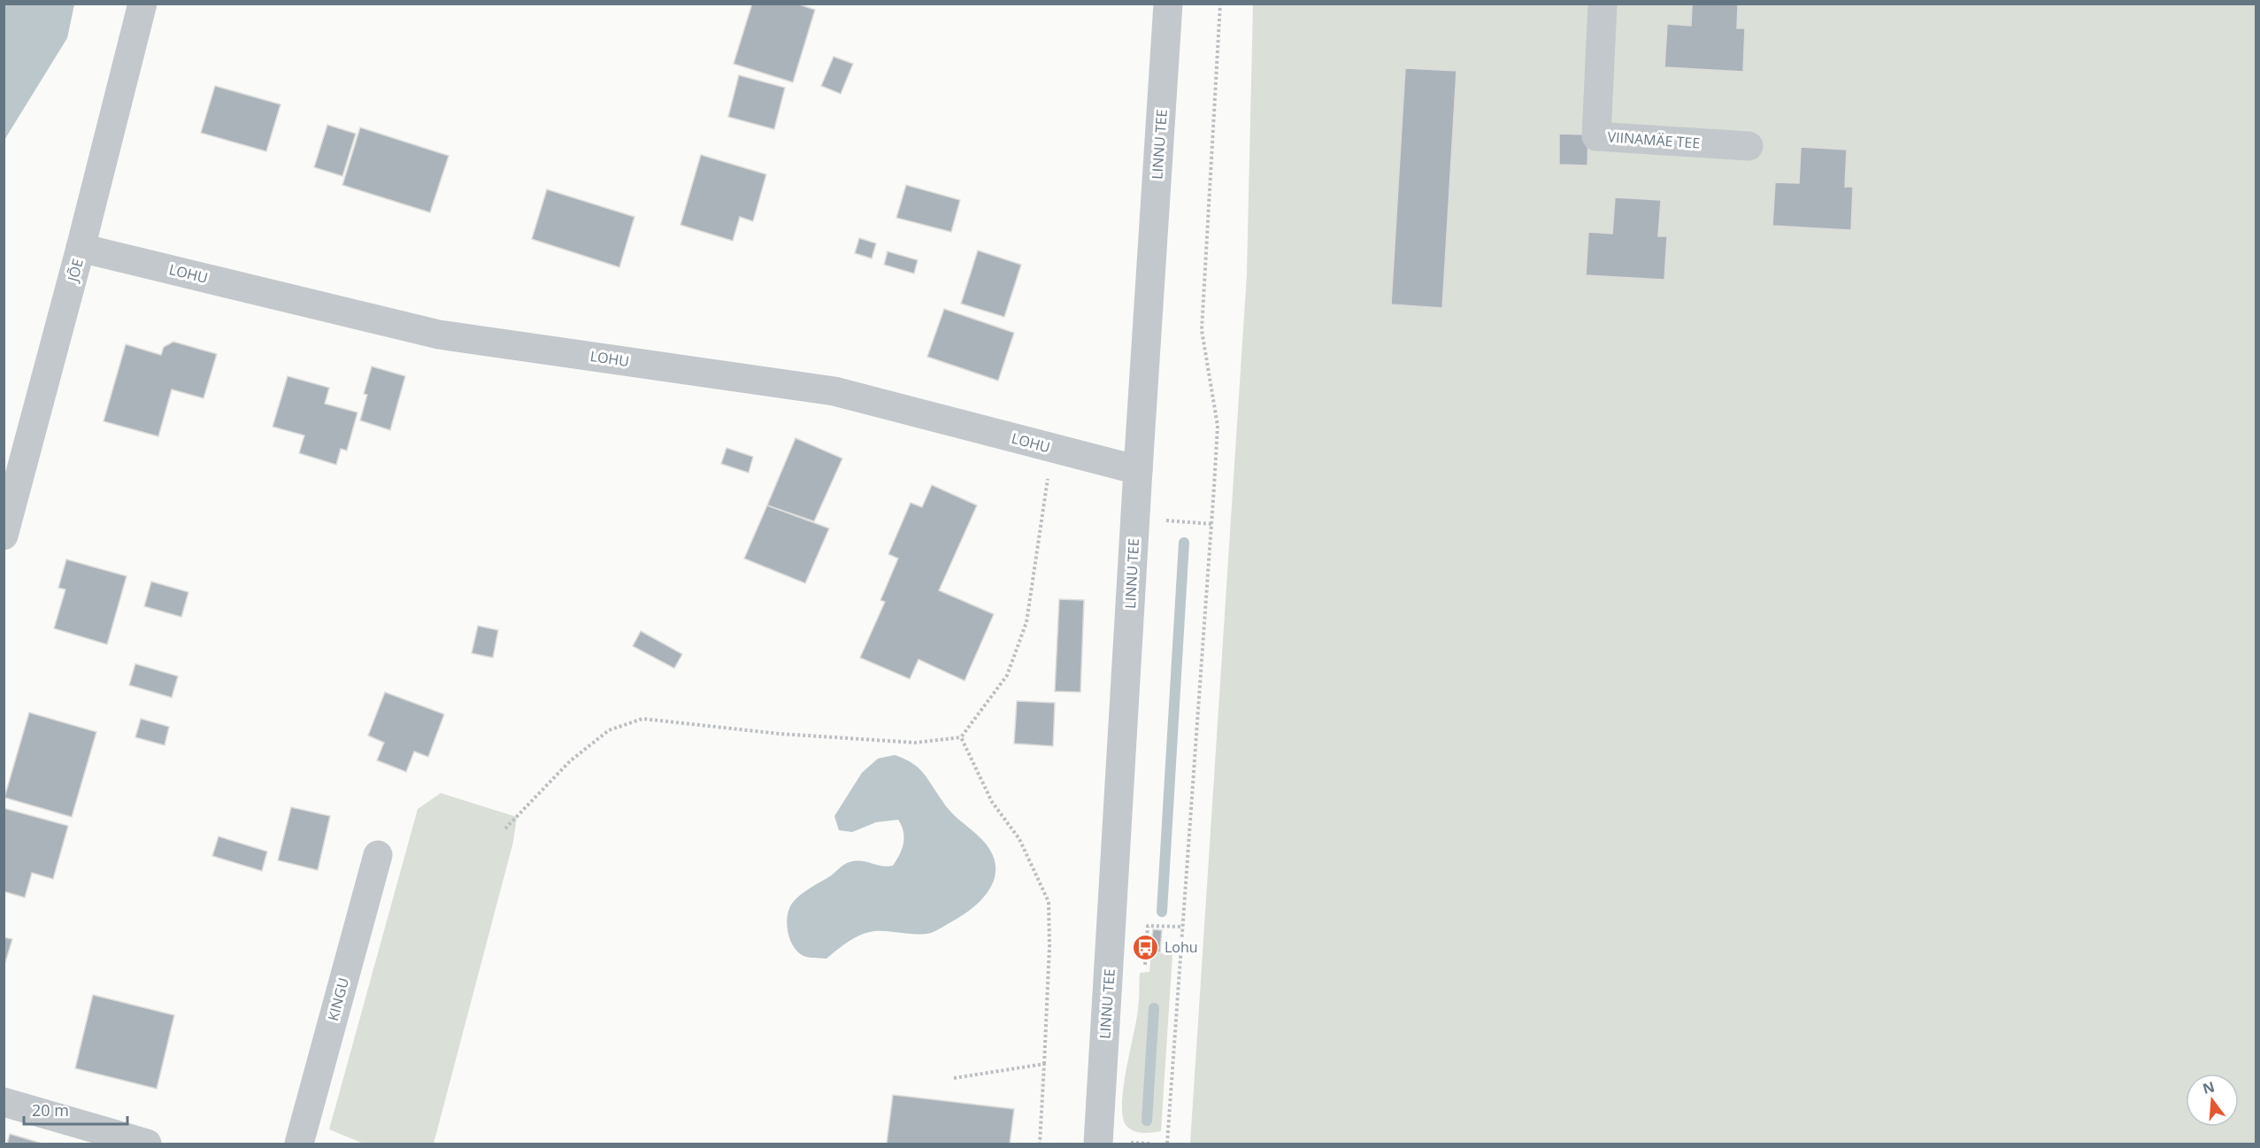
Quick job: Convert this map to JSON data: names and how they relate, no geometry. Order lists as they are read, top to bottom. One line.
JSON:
{"streets":{"street":["VIINAMÄE TEE","LINNU TEE","JÕE","LOHU","KINGU"]},"crossings":[["LINNU TEE","LOHU"],["JÕE","LOHU"]],"places":{"bus stop":["Lohu"]},"scale_bar":"20 m","north":"top"}
